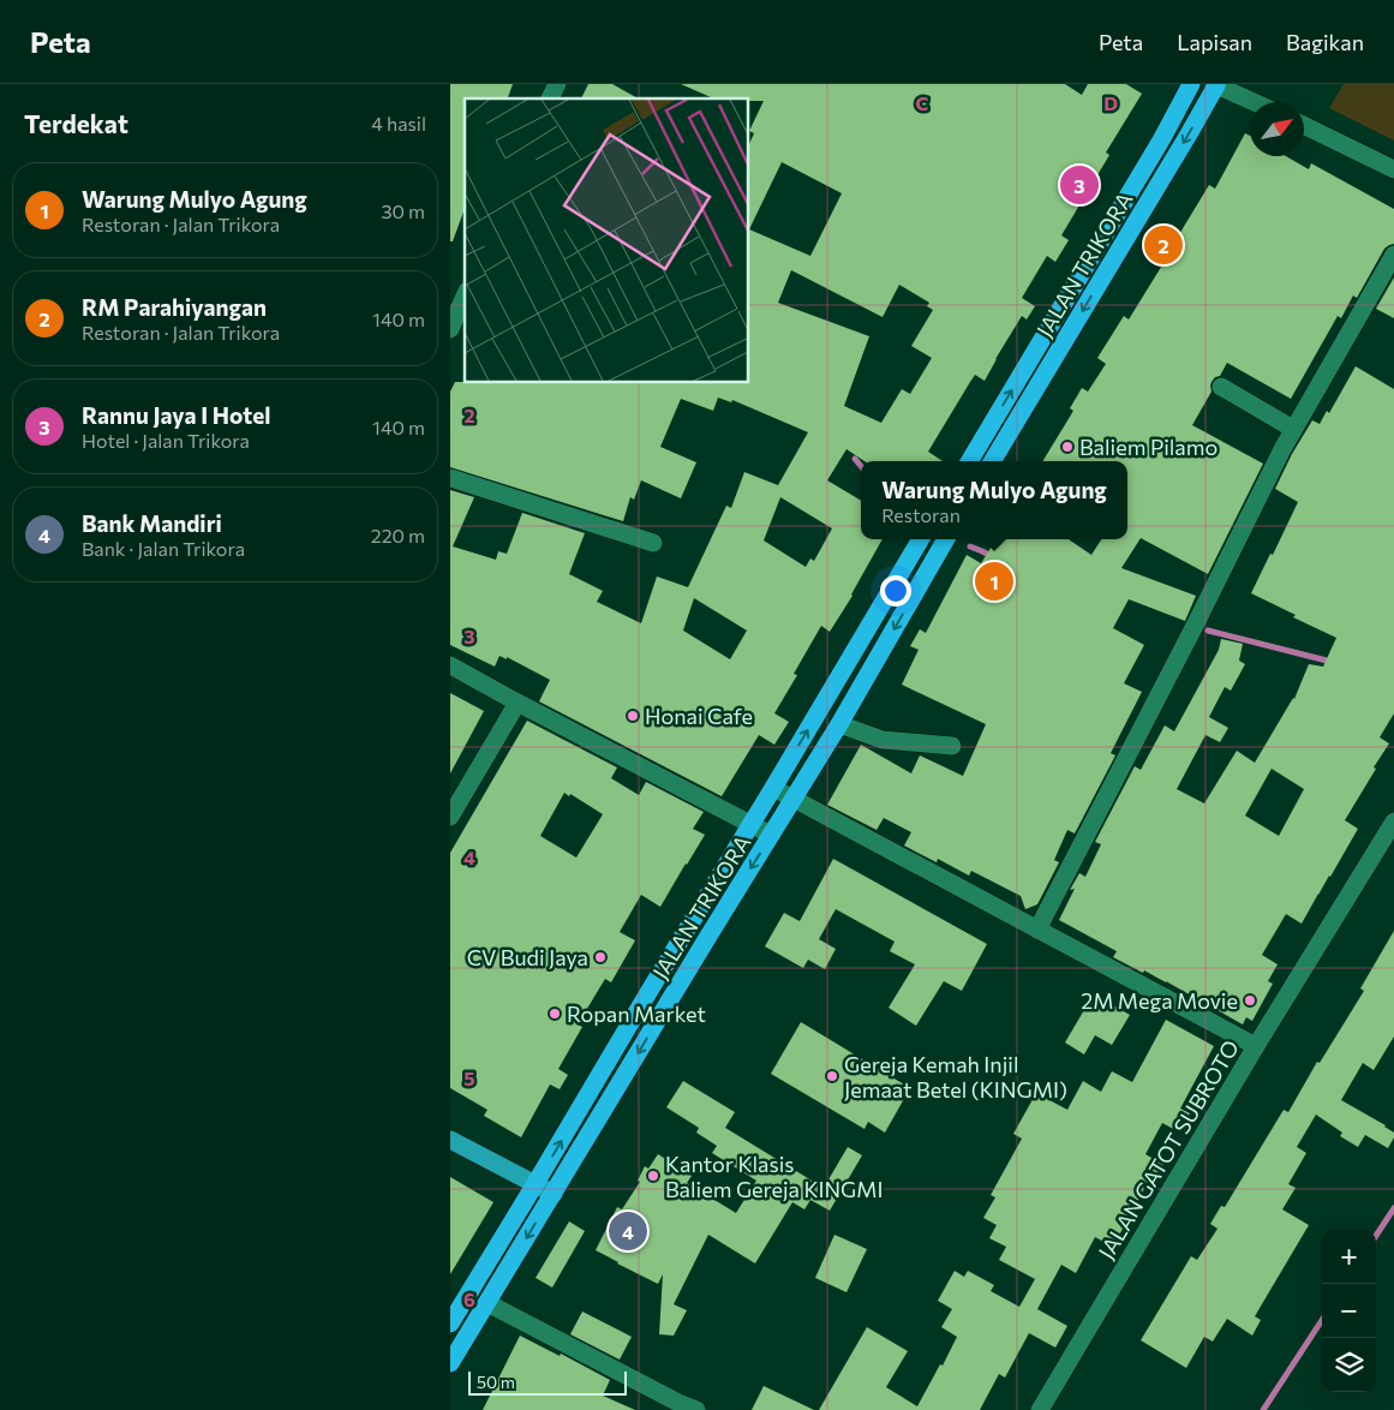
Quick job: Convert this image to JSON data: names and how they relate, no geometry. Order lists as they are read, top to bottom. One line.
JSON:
{"streets":{"highway":["JALAN TRIKORA"],"street":["JALAN GATOT SUBROTO"]},"places":["Baliem Pilamo","Honai Cafe","CV Budi Jaya","2M Mega Movie","Ropan Market","Gereja Kemah Injil Jemaat Betel (KINGMI)","Kantor Klasis Baliem Gereja KINGMI"],"scale_bar":"50 m","north":"top right","page":{"header":"Peta","nav":["Peta","Lapisan","Bagikan"],"heading":["Terdekat","4 hasil"],"list":[{"mark":"1","name":"Warung Mulyo Agung","note":"Restoran · Jalan Trikora","value":"30 m"},{"mark":"2","name":"RM Parahiyangan","note":"Restoran · Jalan Trikora","value":"140 m"},{"mark":"3","name":"Rannu Jaya I Hotel","note":"Hotel · Jalan Trikora","value":"140 m"},{"mark":"4","name":"Bank Mandiri","note":"Bank · Jalan Trikora","value":"220 m"}],"pins":["3","2","1","4"],"popup":["Warung Mulyo Agung","Restoran"],"map_buttons":["+","−"],"scale":"50 m"},"grid":{"columns":["C","D"],"rows":["2","3","4","5","6"]}}
